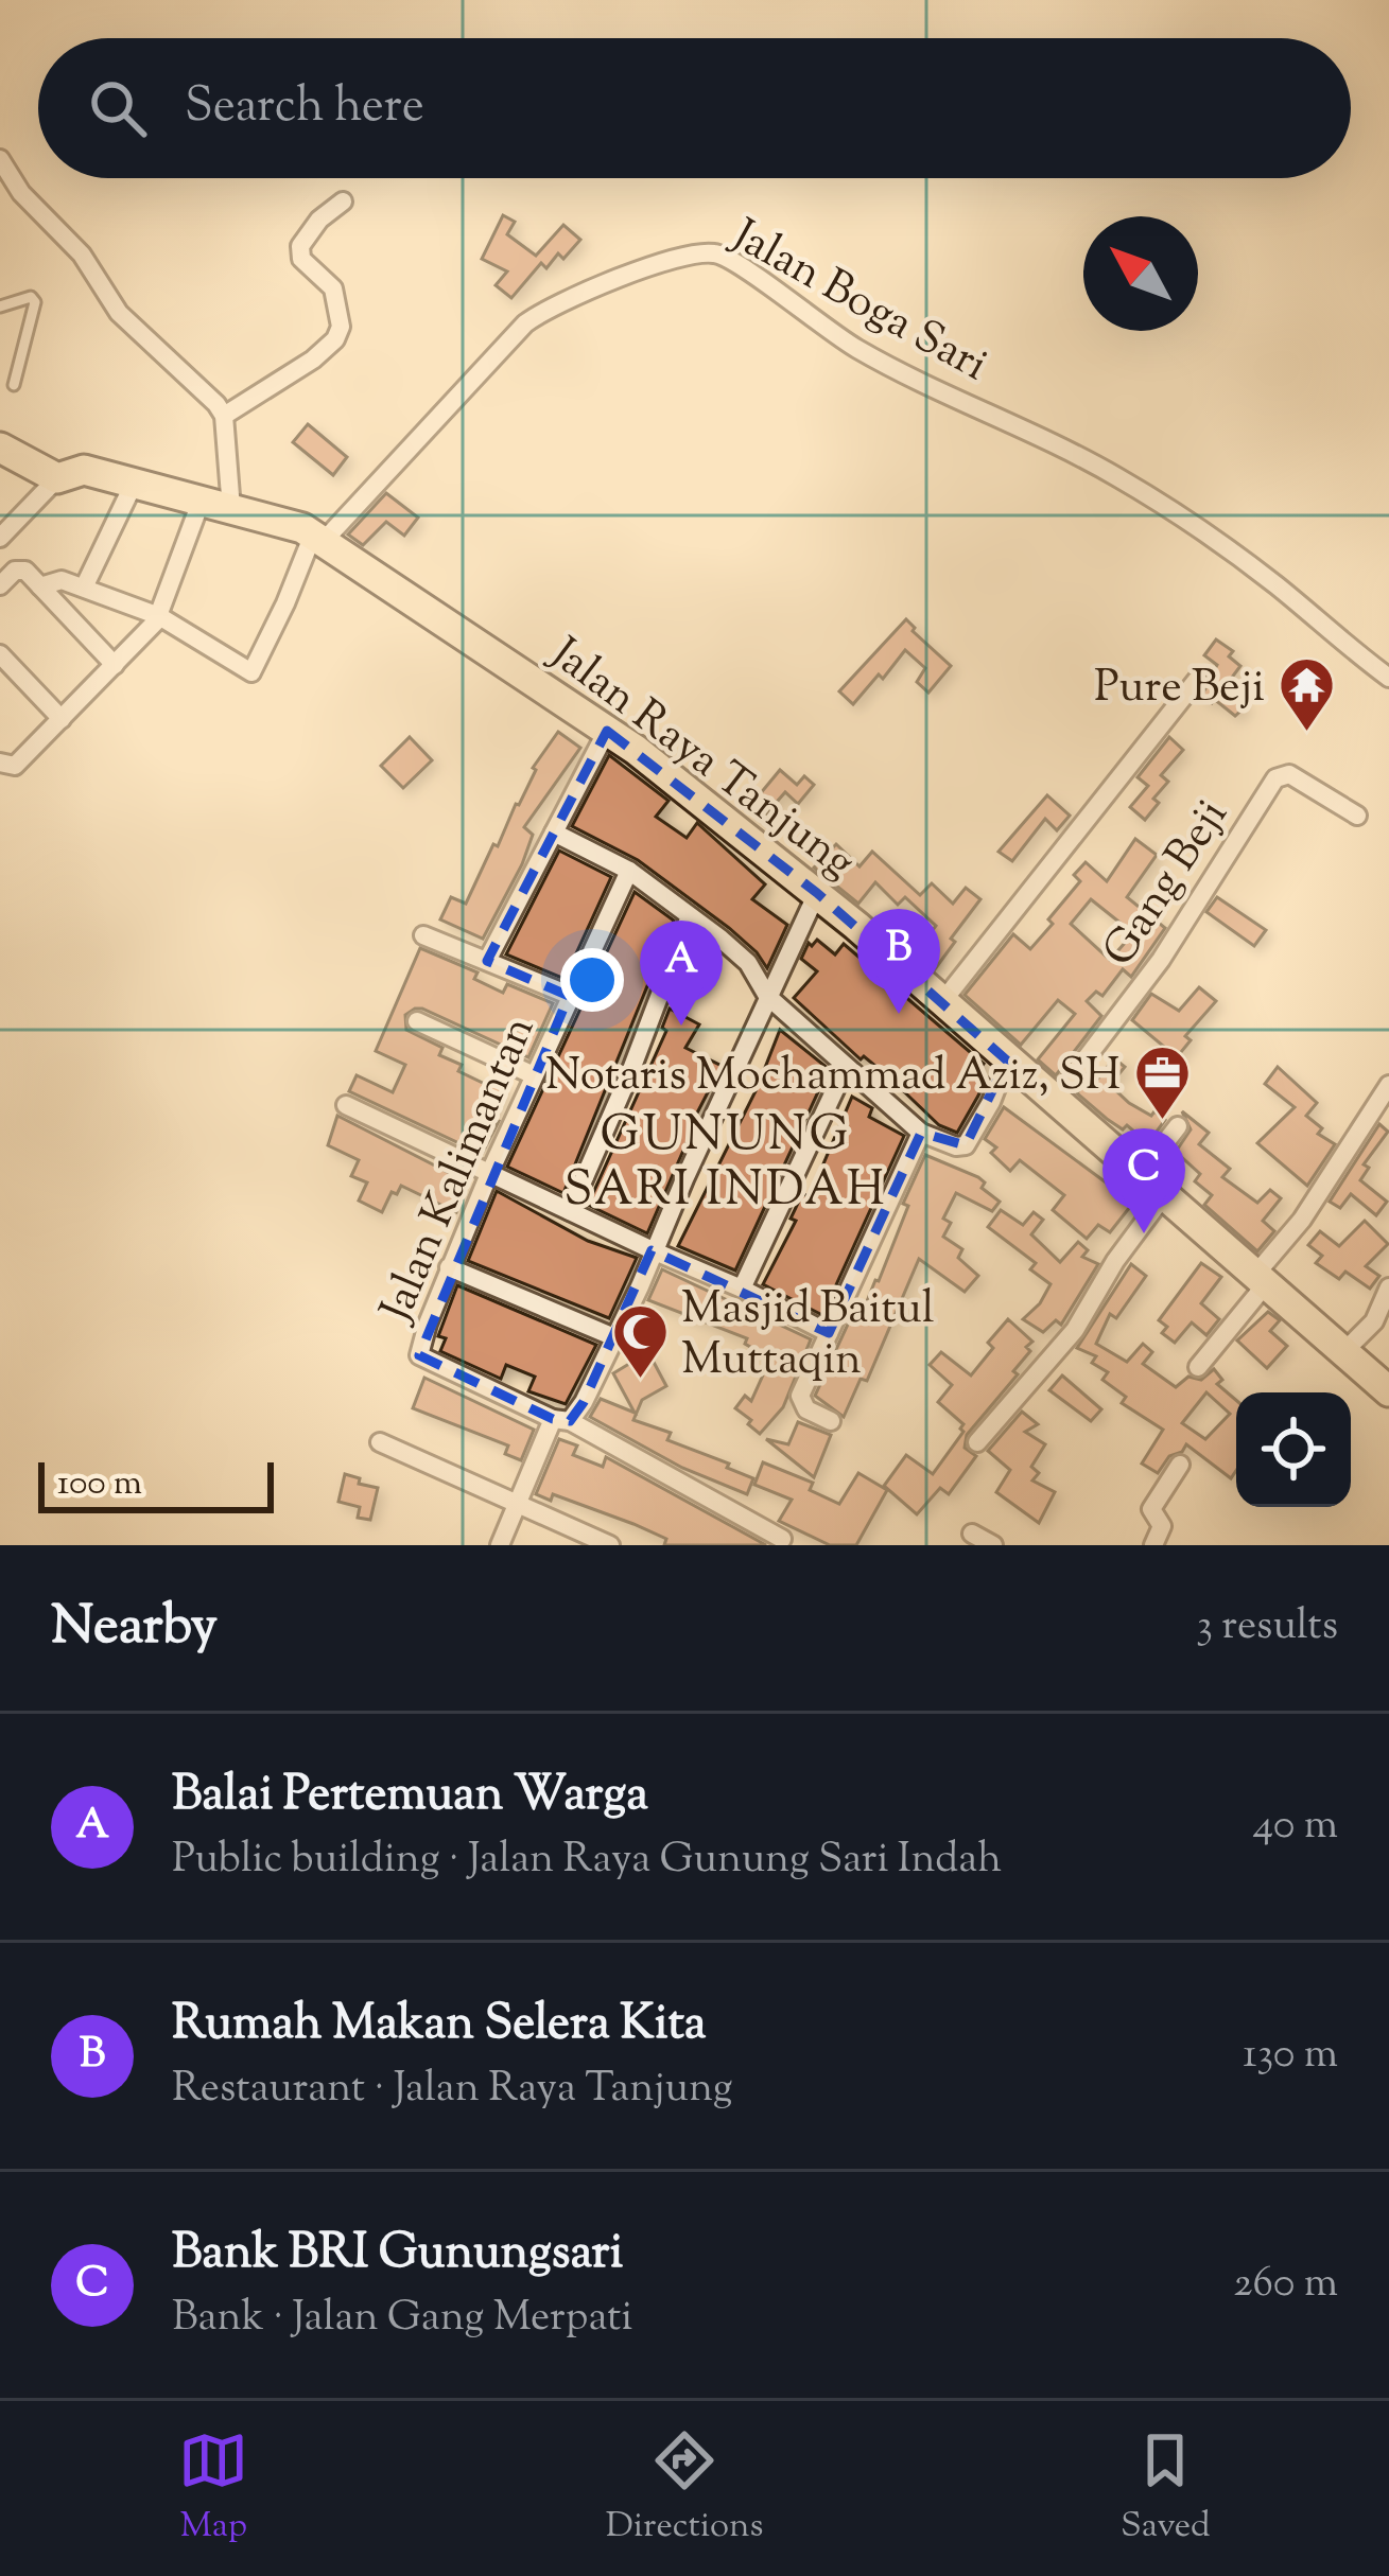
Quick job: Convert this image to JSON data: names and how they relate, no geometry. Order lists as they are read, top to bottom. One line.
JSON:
{"streets":{"main road":["Jalan Raya Tanjung"],"street":["Jalan Boga Sari","Gang Beji","Jalan Kalimantan"]},"crossings":[["Jalan Boga Sari","Jalan Raya Tanjung"],["Jalan Raya Tanjung","Gang Beji"]],"districts":["GUNUNG SARI INDAH"],"places":{"temple":["Pure Beji"],"office":["Notaris Mochammad Aziz, SH"],"mosque":["Masjid Baitul Muttaqin"]},"scale_bar":"100 m","north":"top left","page":{"search":"Search here","pins":["B","A","C"],"scale":"100 m","heading":["Nearby","3 results"],"list":[{"mark":"A","name":"Balai Pertemuan Warga","note":"Public building · Jalan Raya Gunung Sari Indah","value":"40 m"},{"mark":"B","name":"Rumah Makan Selera Kita","note":"Restaurant · Jalan Raya Tanjung","value":"130 m"},{"mark":"C","name":"Bank BRI Gunungsari","note":"Bank · Jalan Gang Merpati","value":"260 m"}],"nav":["Map","Directions","Saved"]}}
